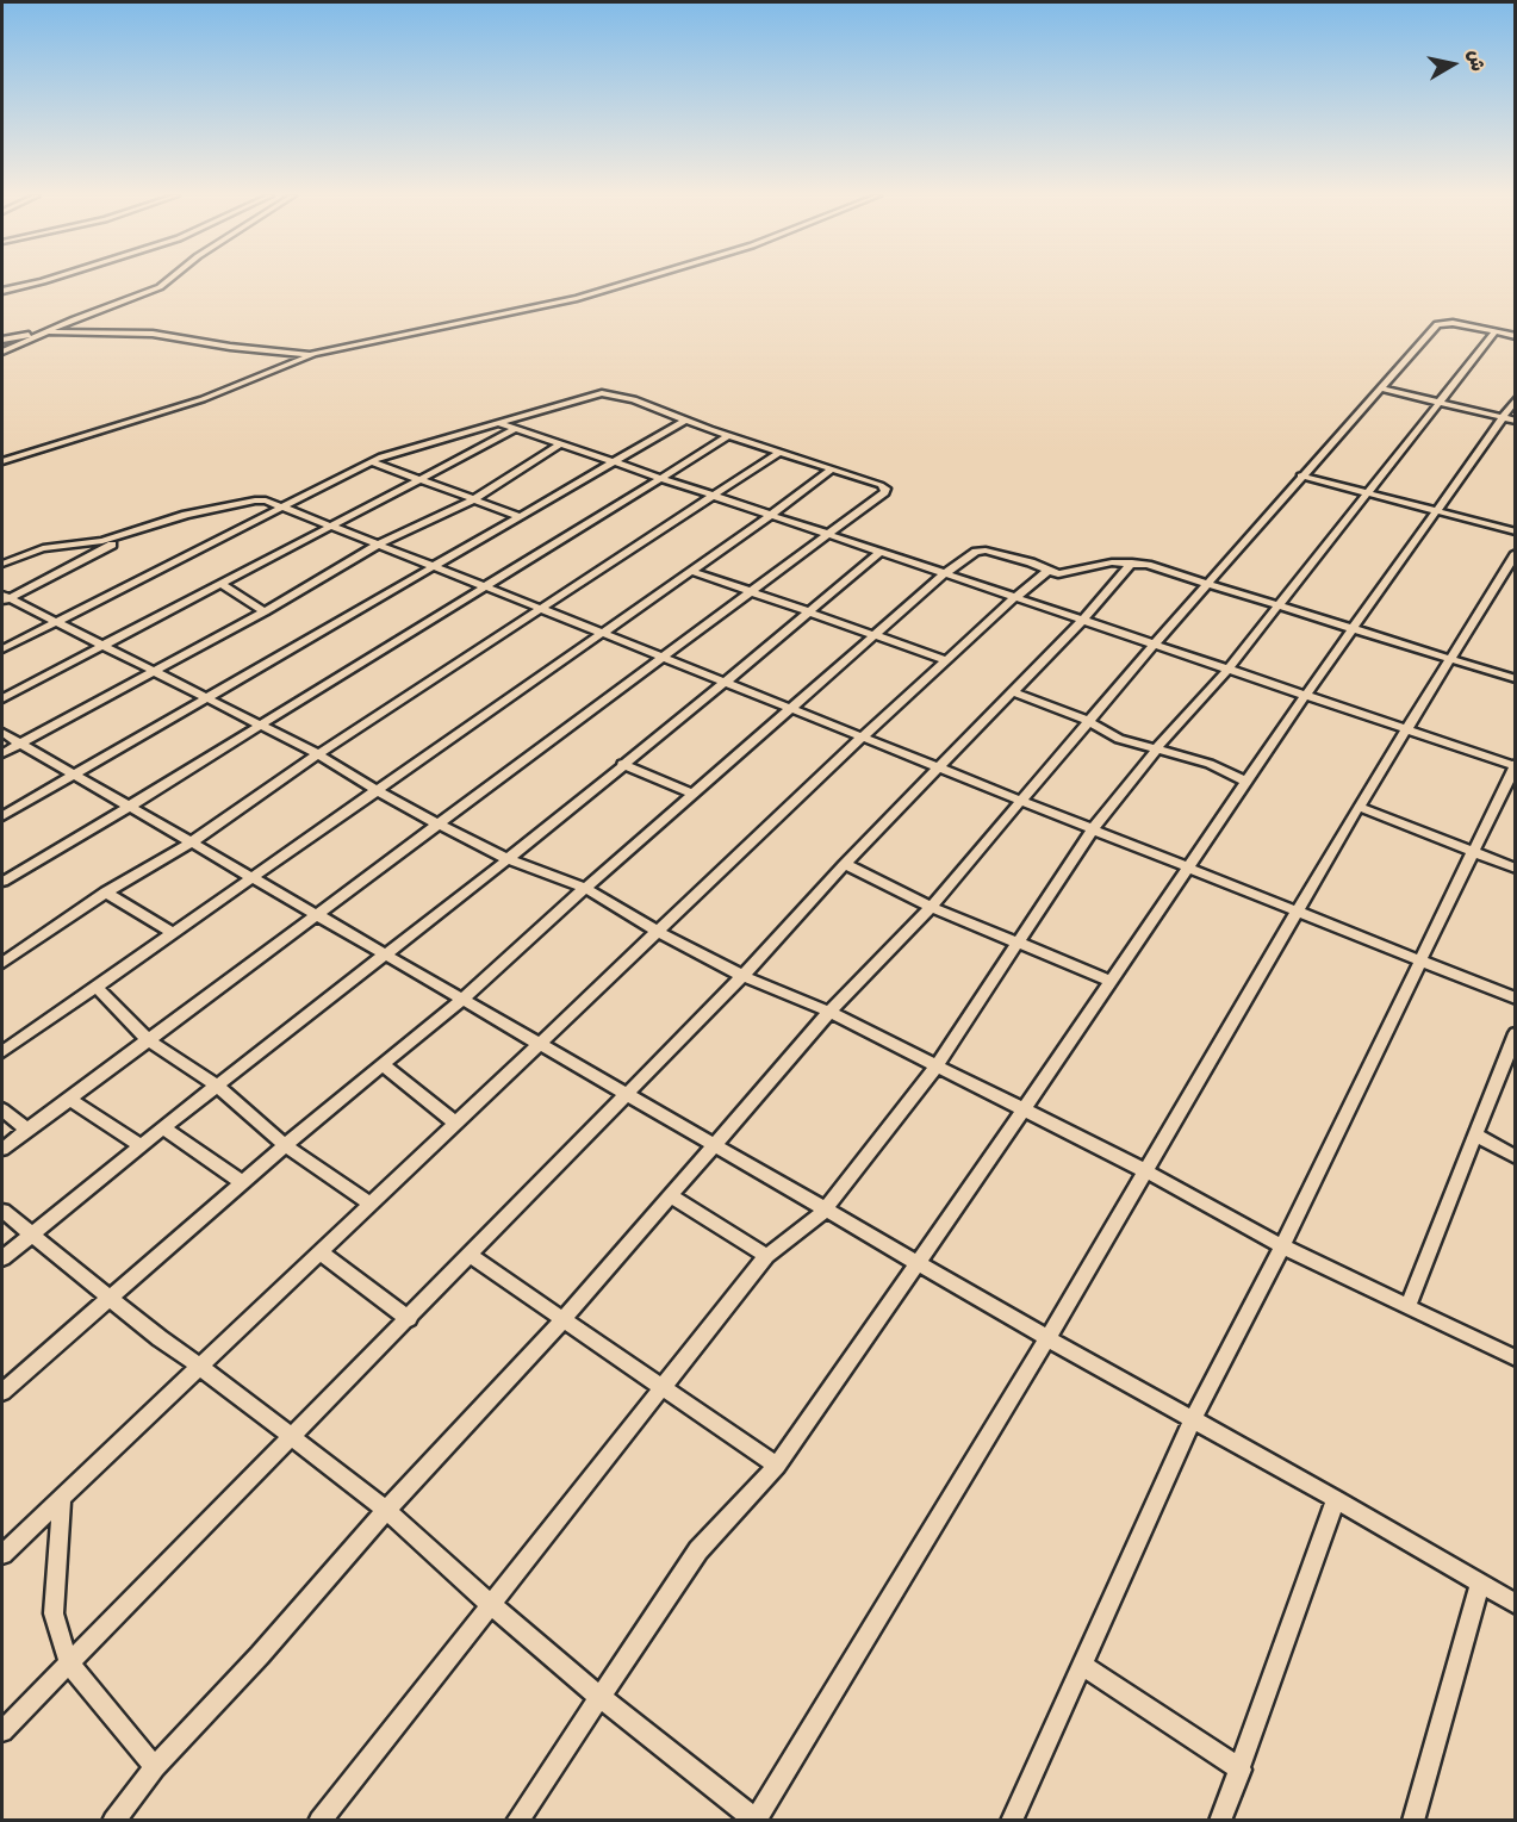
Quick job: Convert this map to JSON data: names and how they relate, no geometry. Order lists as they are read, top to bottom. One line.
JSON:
{"north":"right"}
